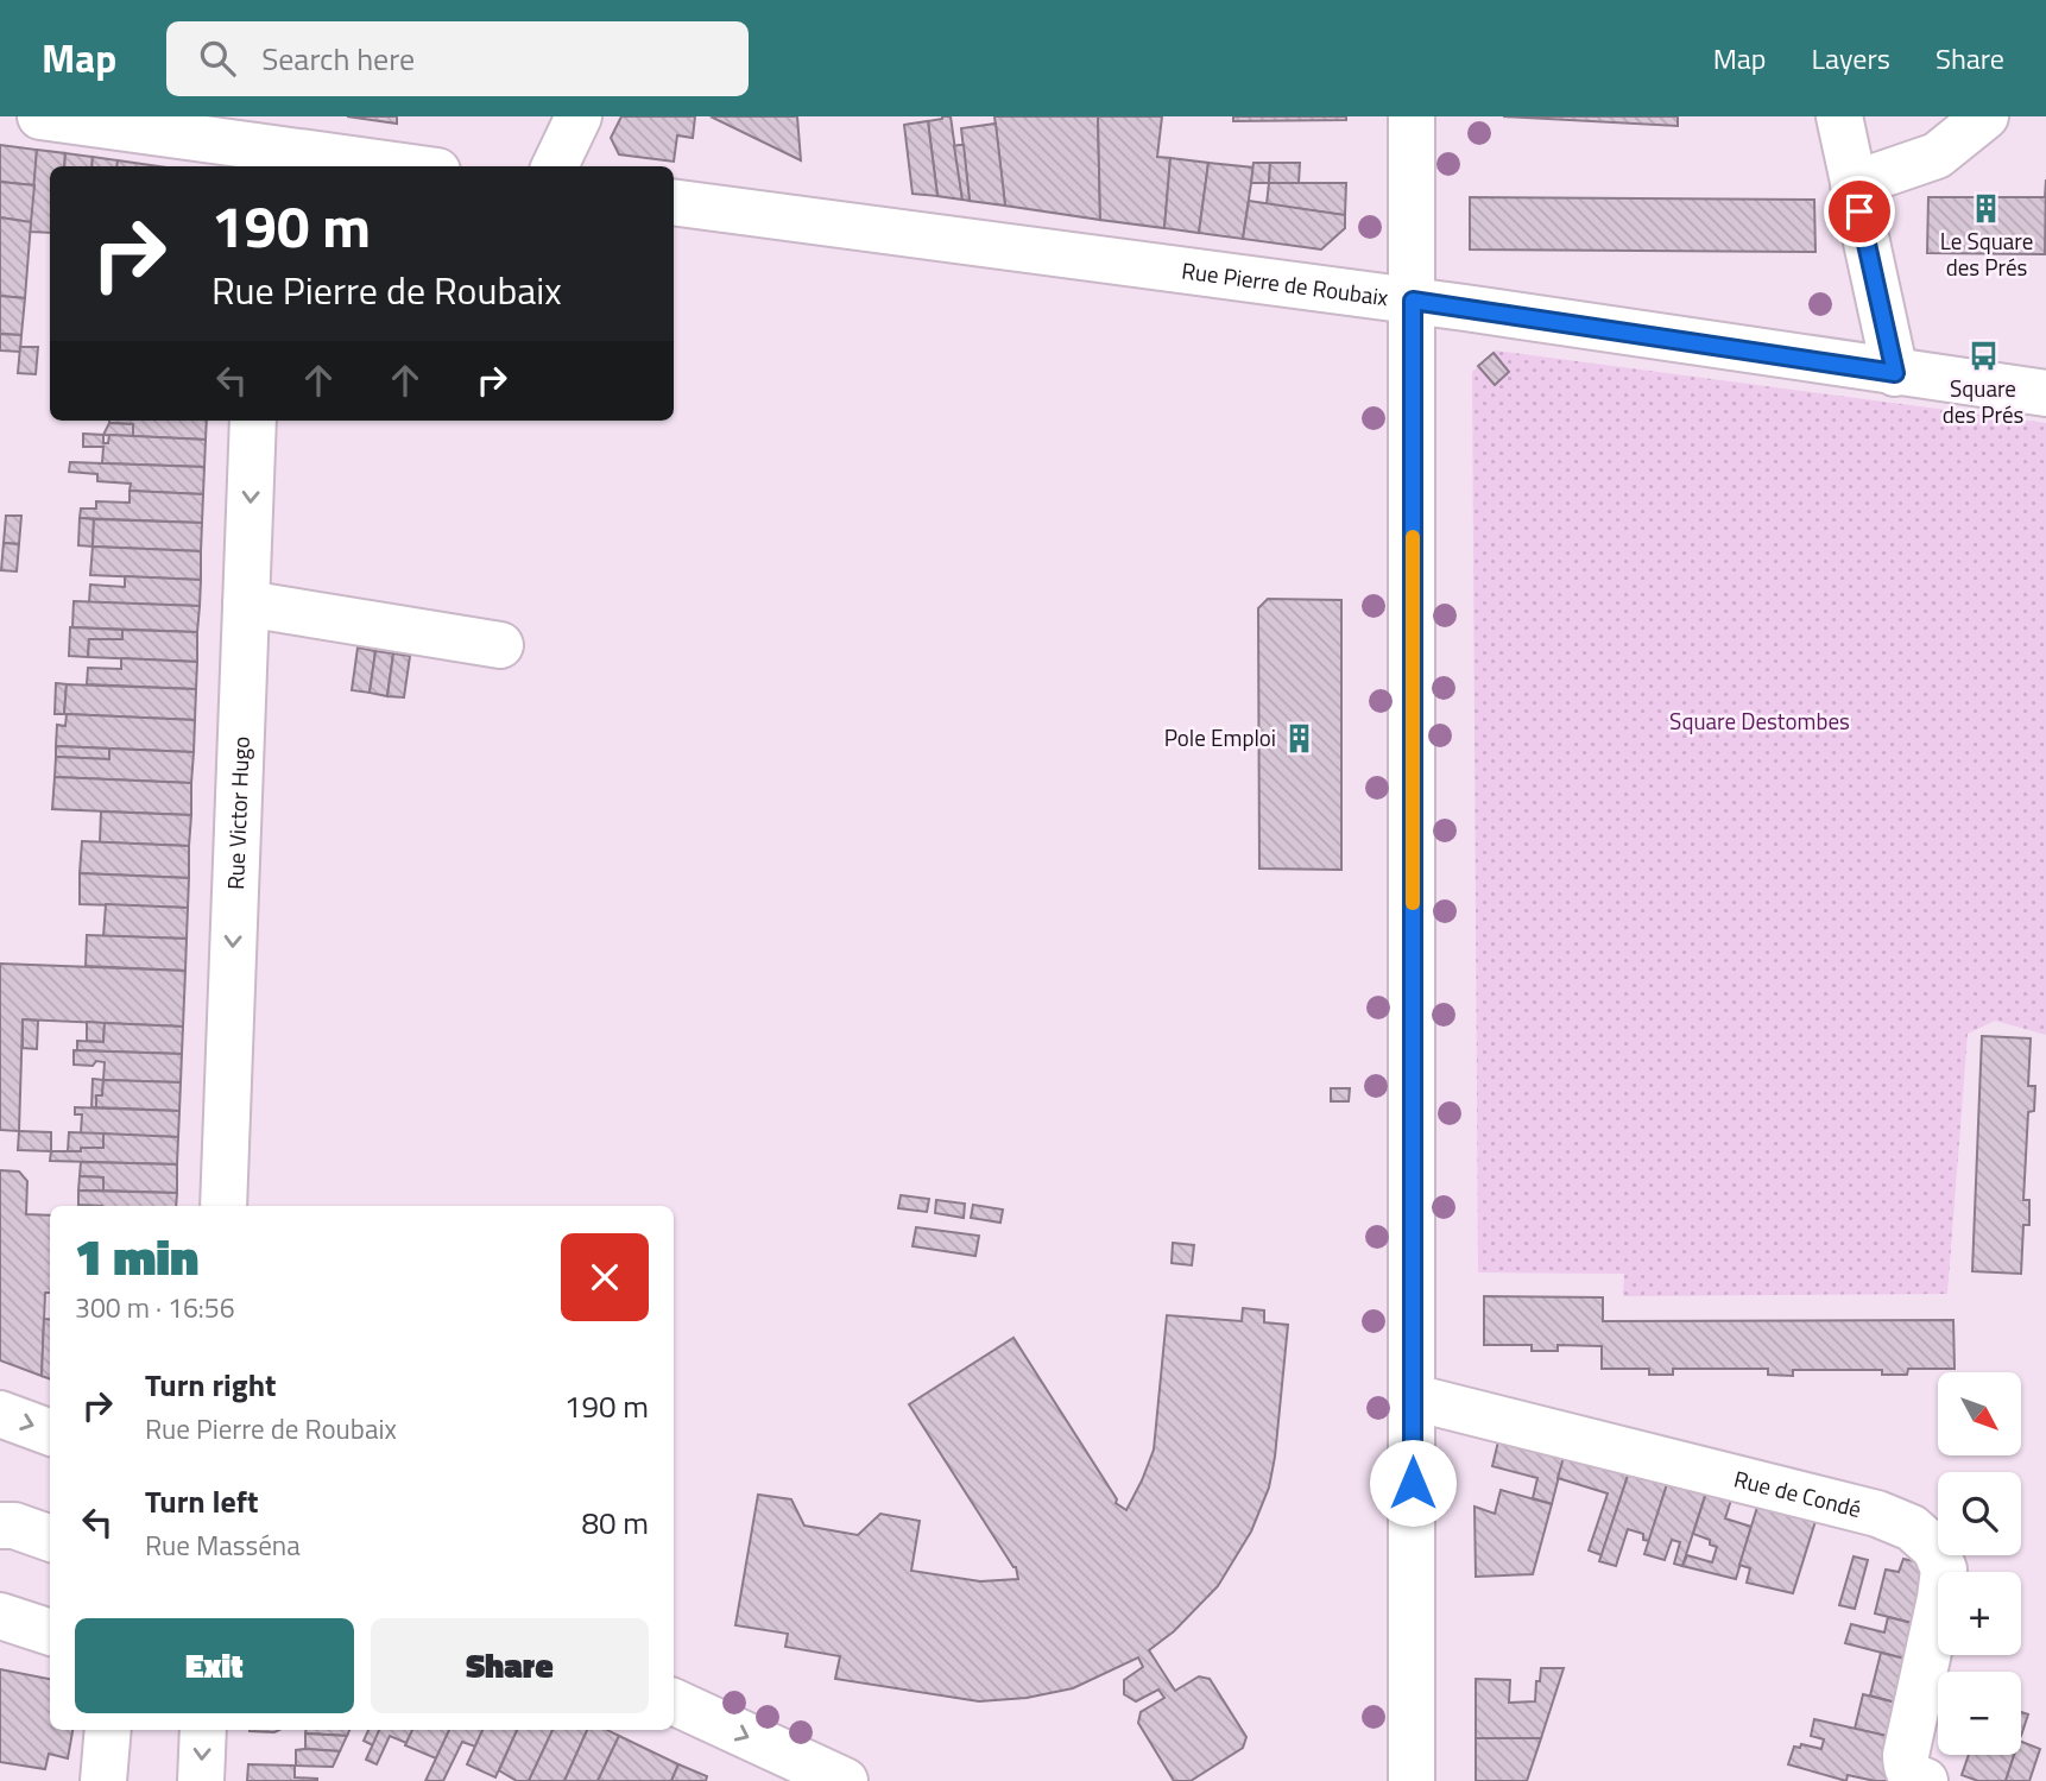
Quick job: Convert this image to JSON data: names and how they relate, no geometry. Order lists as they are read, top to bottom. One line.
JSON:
{"streets":{"street":["Rue Pierre de Roubaix","Rue Victor Hugo","Rue de Condé"]},"one_way":["Rue Victor Hugo"],"parks":["Square Destombes"],"places":{"building":["Le Square des Prés","Pole Emploi"],"bus stop":["Square des Prés"]},"north":"bottom right","page":{"header":"Map","search":"Search here","nav":["Map","Layers","Share"],"turn":["190 m","Rue Pierre de Roubaix"],"heading":["1 min","300 m · 16:56"],"list":[{"name":"Turn right","note":"Rue Pierre de Roubaix","value":"190 m"},{"name":"Turn left","note":"Rue Masséna","value":"80 m"}],"map_buttons":["+","−"],"buttons":["Exit","Share"]}}
